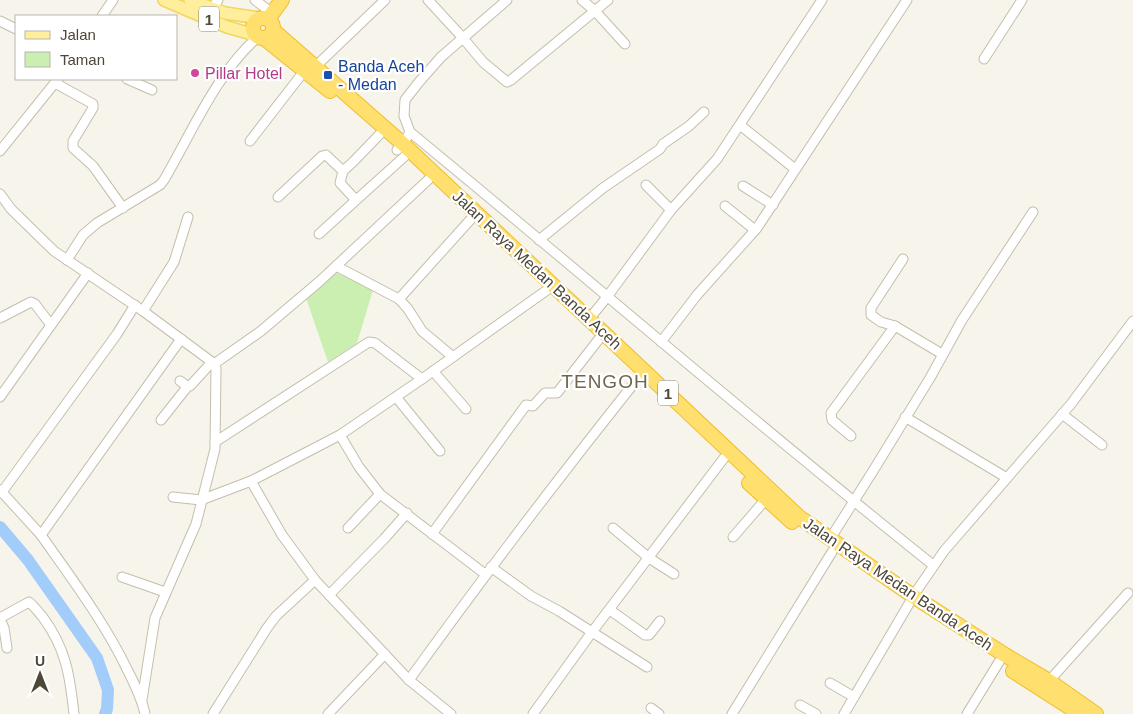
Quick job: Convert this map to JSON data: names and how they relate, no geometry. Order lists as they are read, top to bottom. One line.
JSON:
{"streets":{"highway":["1","Jalan Raya Medan Banda Aceh"]},"crossings":[["1","Jalan Raya Medan Banda Aceh"]],"districts":["TENGOH"],"places":{"other":["Pillar Hotel"],"transit":["Banda Aceh - Medan"]},"legend":["Jalan","Taman"],"north":"top"}
